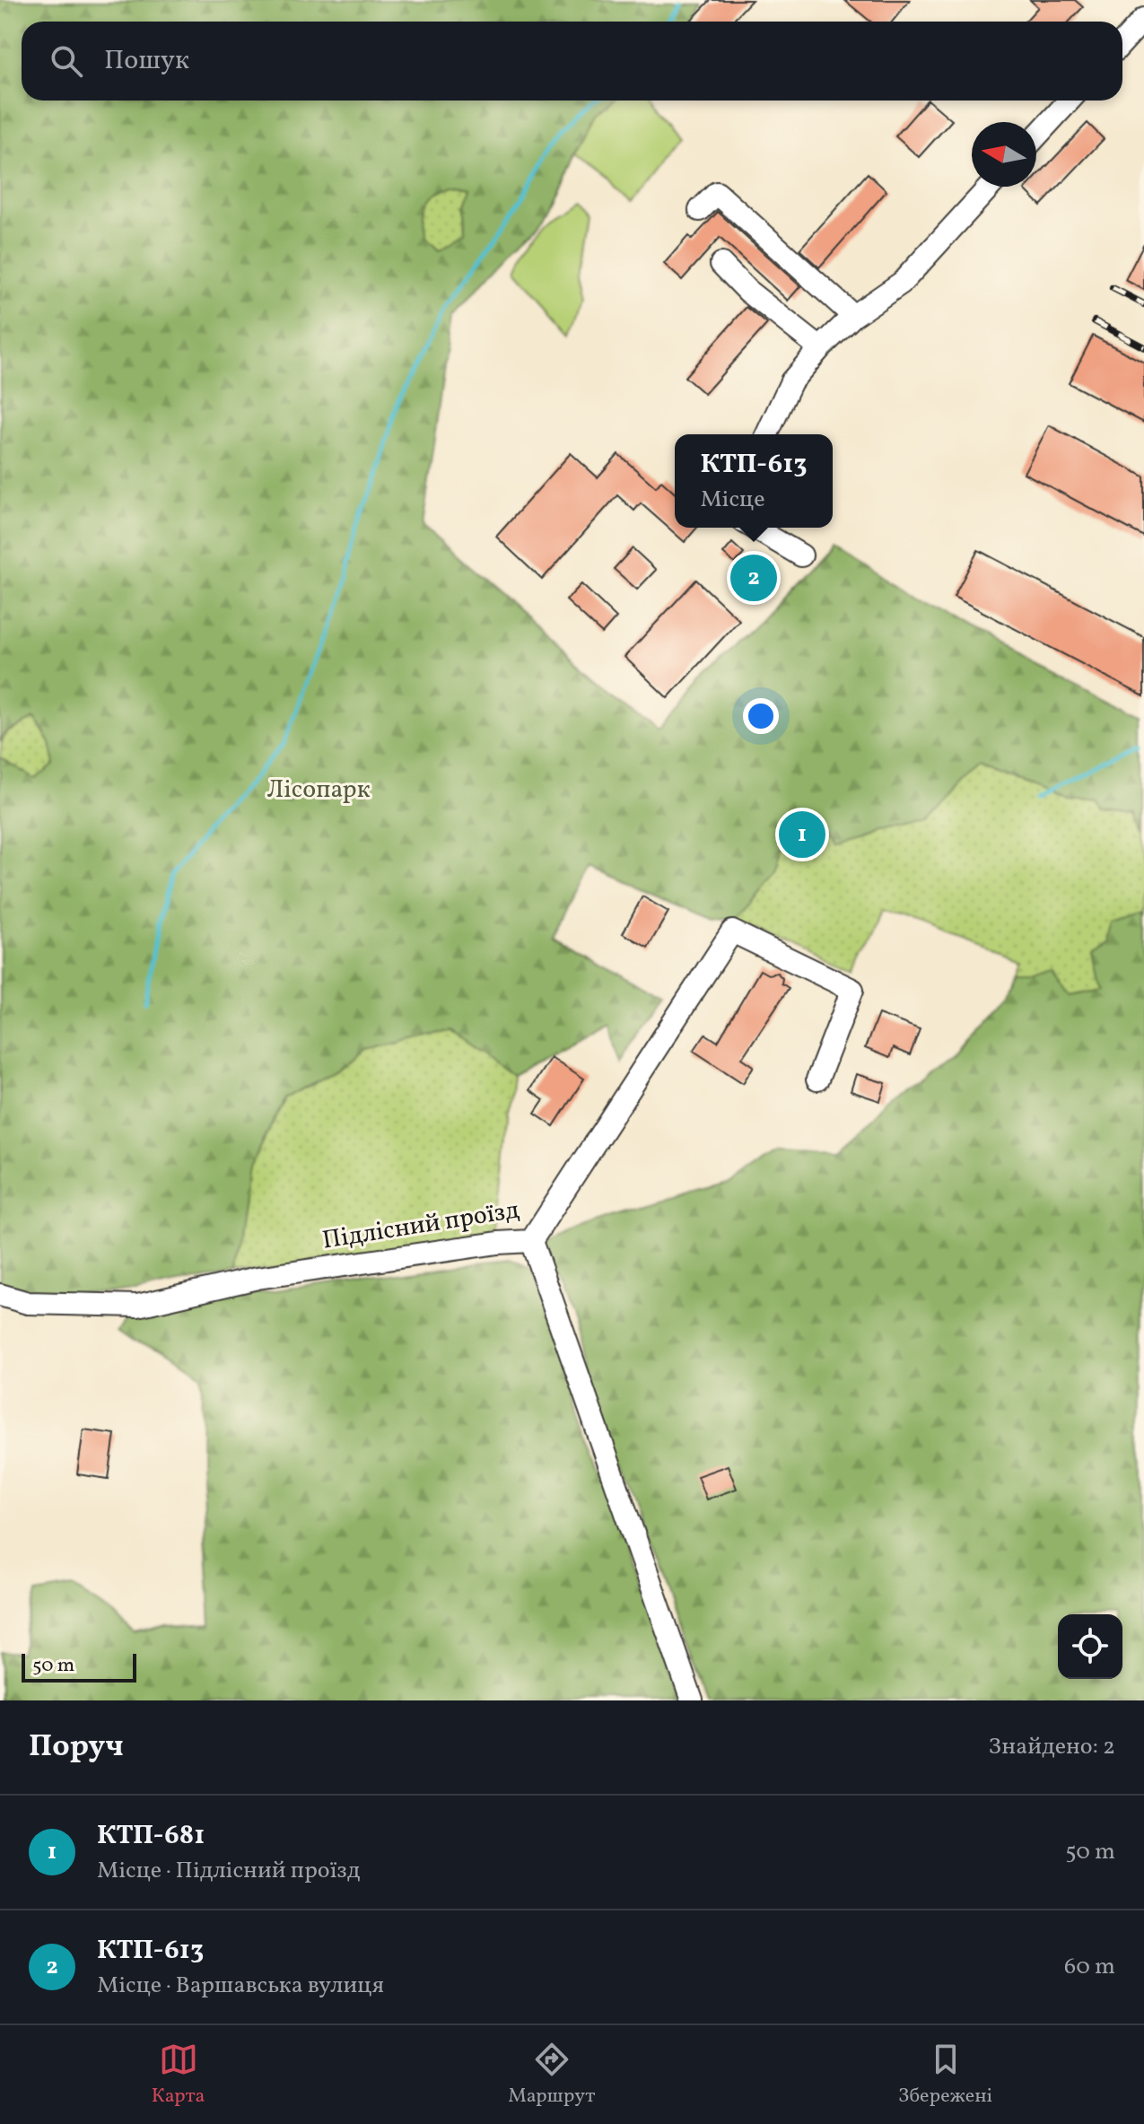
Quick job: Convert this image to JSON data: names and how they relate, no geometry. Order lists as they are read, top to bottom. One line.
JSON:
{"streets":{"street":["Підлісний проїзд"]},"parks":["Лісопарк"],"scale_bar":"50 m","north":"left","page":{"search":"Пошук","popup":["КТП-613","Місце"],"pins":["2","1"],"scale":"50 m","heading":["Поруч","Знайдено: 2"],"list":[{"mark":"1","name":"КТП-681","note":"Місце · Підлісний проїзд","value":"50 m"},{"mark":"2","name":"КТП-613","note":"Місце · Варшавська вулиця","value":"60 m"}],"nav":["Карта","Маршрут","Збережені"]}}
